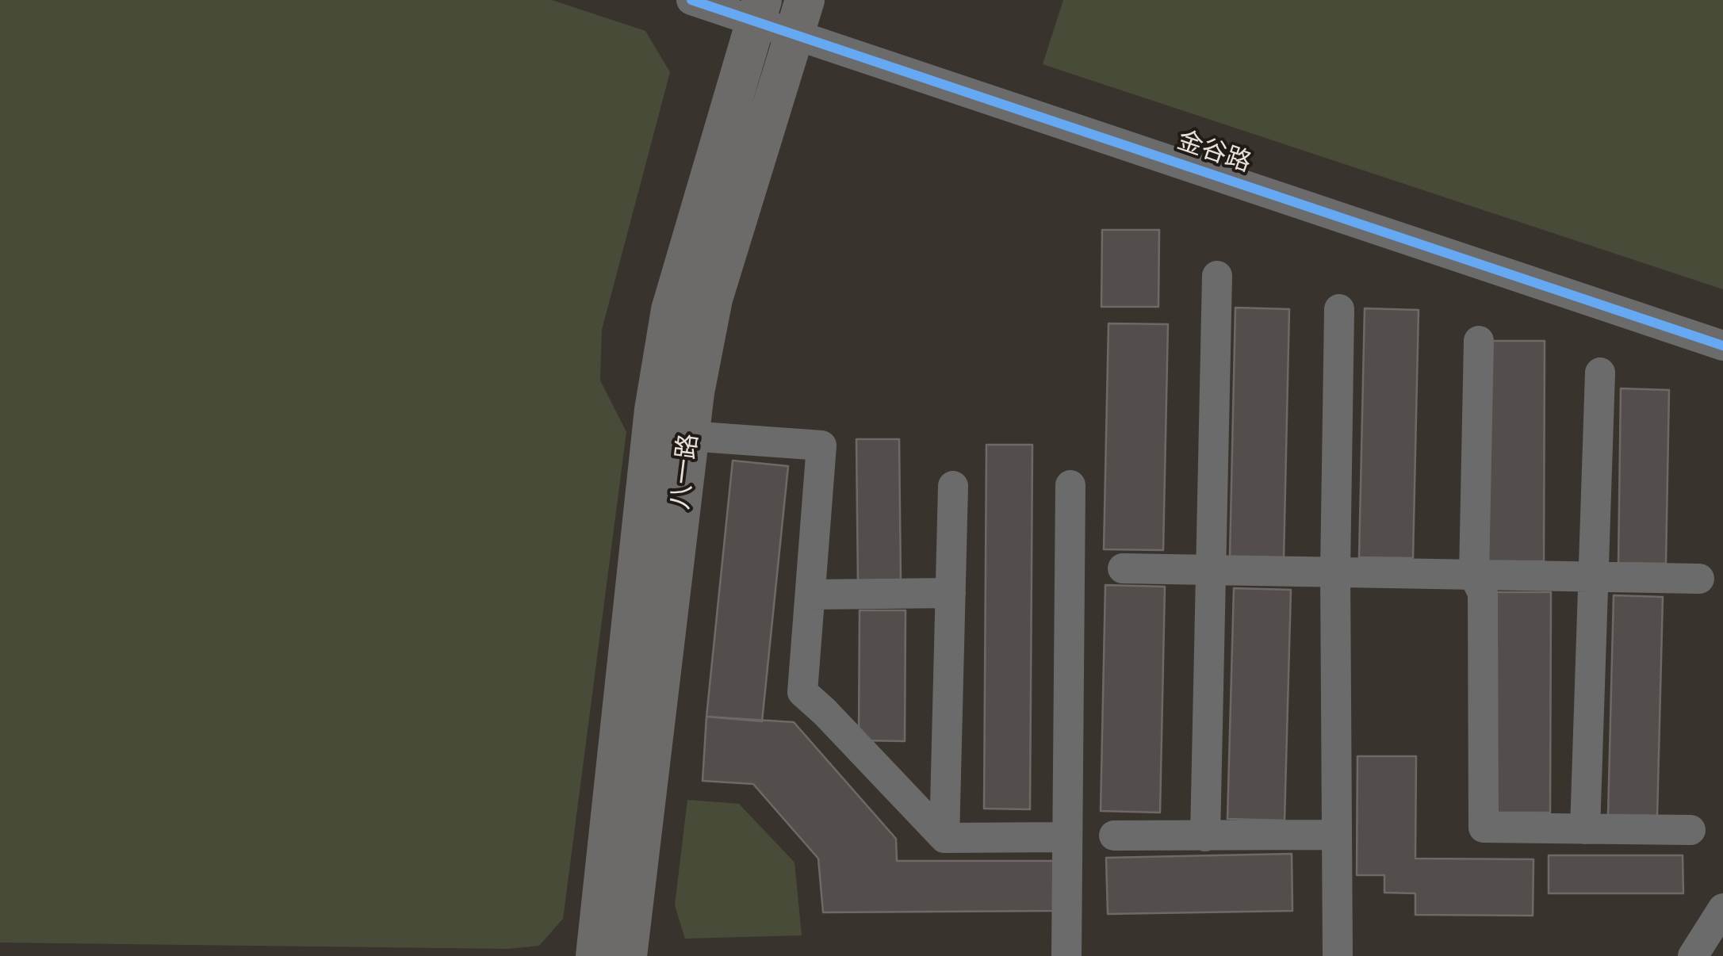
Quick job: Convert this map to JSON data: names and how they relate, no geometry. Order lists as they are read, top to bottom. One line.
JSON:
{"streets":{"main road":["八一路"],"street":["金谷路"]},"crossings":[["金谷路","八一路"]]}
